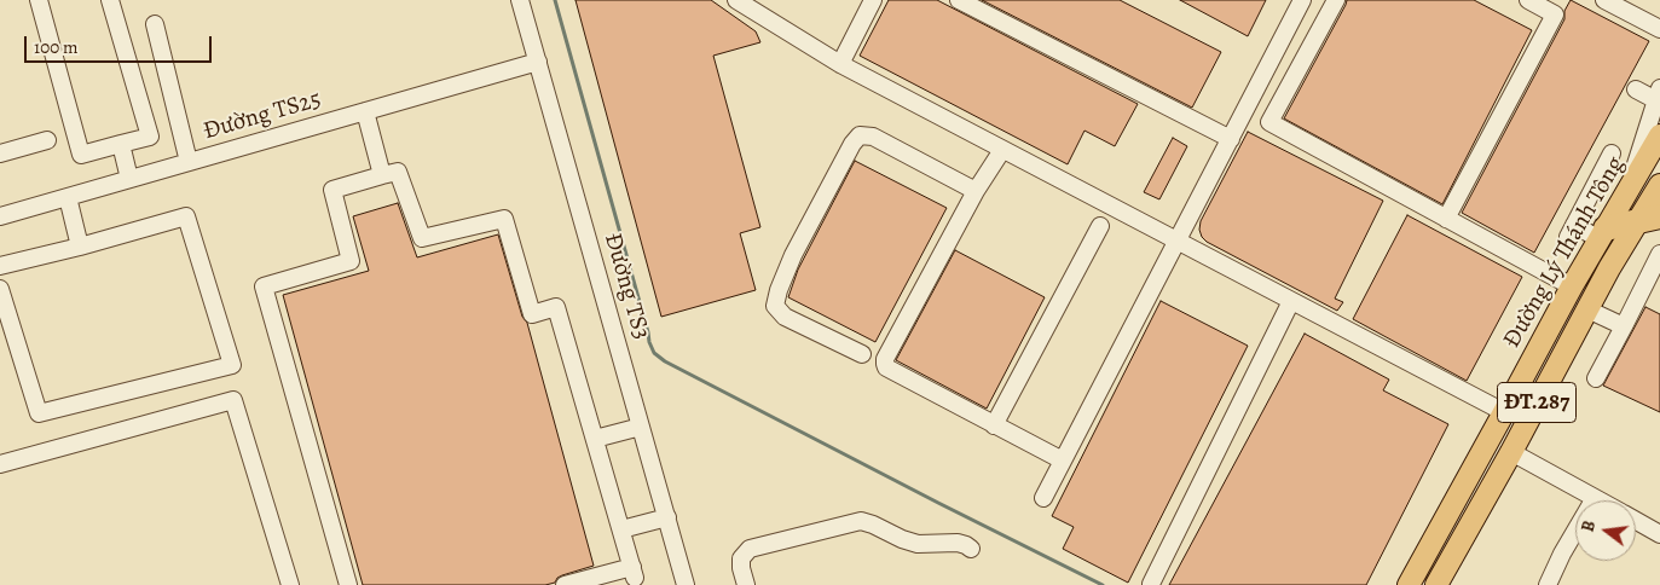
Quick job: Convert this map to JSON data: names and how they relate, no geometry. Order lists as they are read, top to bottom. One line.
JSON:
{"streets":{"main road":["Đường Lý Thánh Tông","ĐT.287"],"street":["Đường TS25","Đường TS3"]},"crossings":[["Đường TS25","Đường TS3"]],"scale_bar":"100 m","north":"left"}
